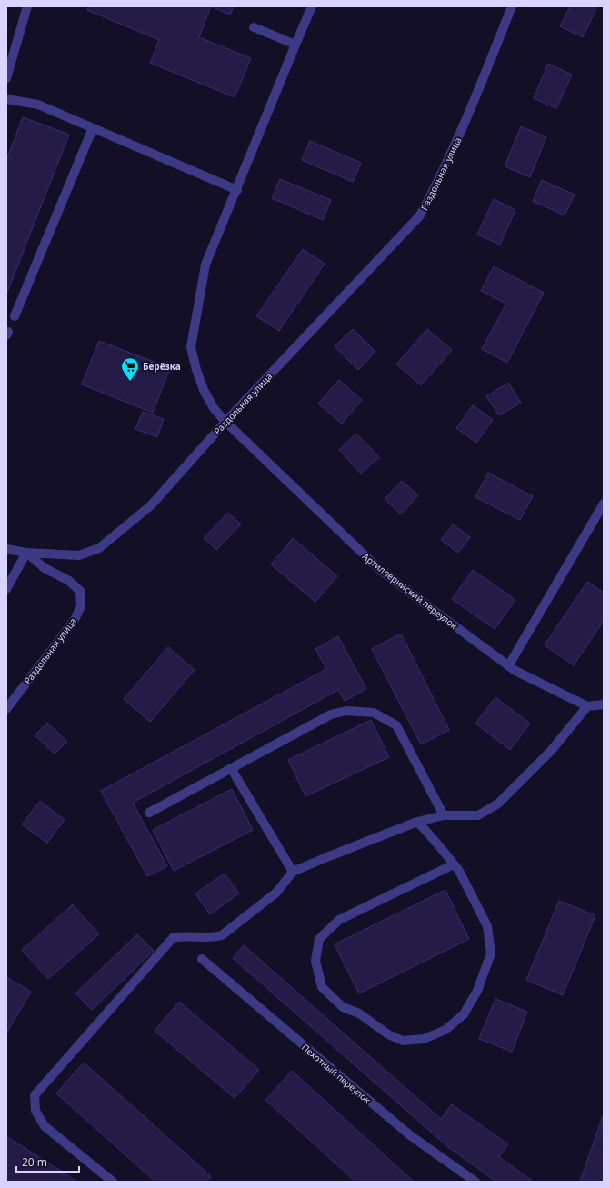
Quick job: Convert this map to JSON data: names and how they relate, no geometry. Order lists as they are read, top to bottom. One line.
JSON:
{"streets":{"lane":["Раздольная улица","Артиллерийский переулок","Пехотный переулок"]},"crossings":[["Раздольная улица","Артиллерийский переулок"]],"places":{"supermarket":["Берёзка"]},"scale_bar":"20 m"}
